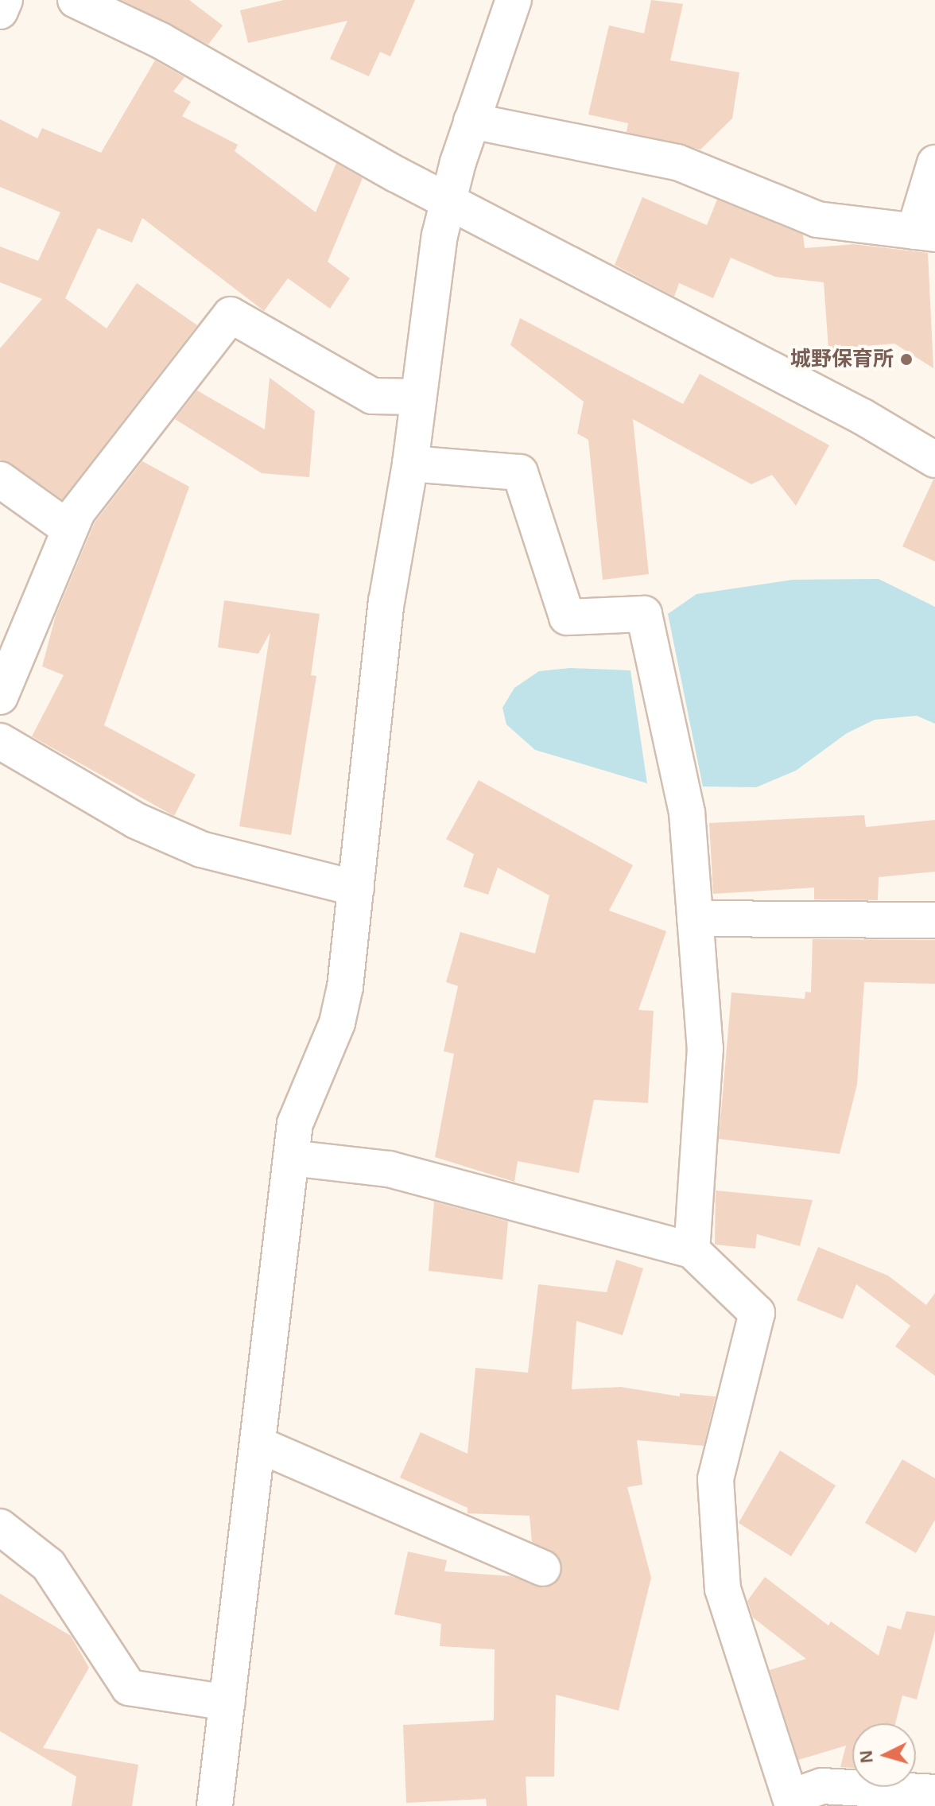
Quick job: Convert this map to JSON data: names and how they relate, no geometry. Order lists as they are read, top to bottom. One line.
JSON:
{"places":["城野保育所"],"north":"left"}
